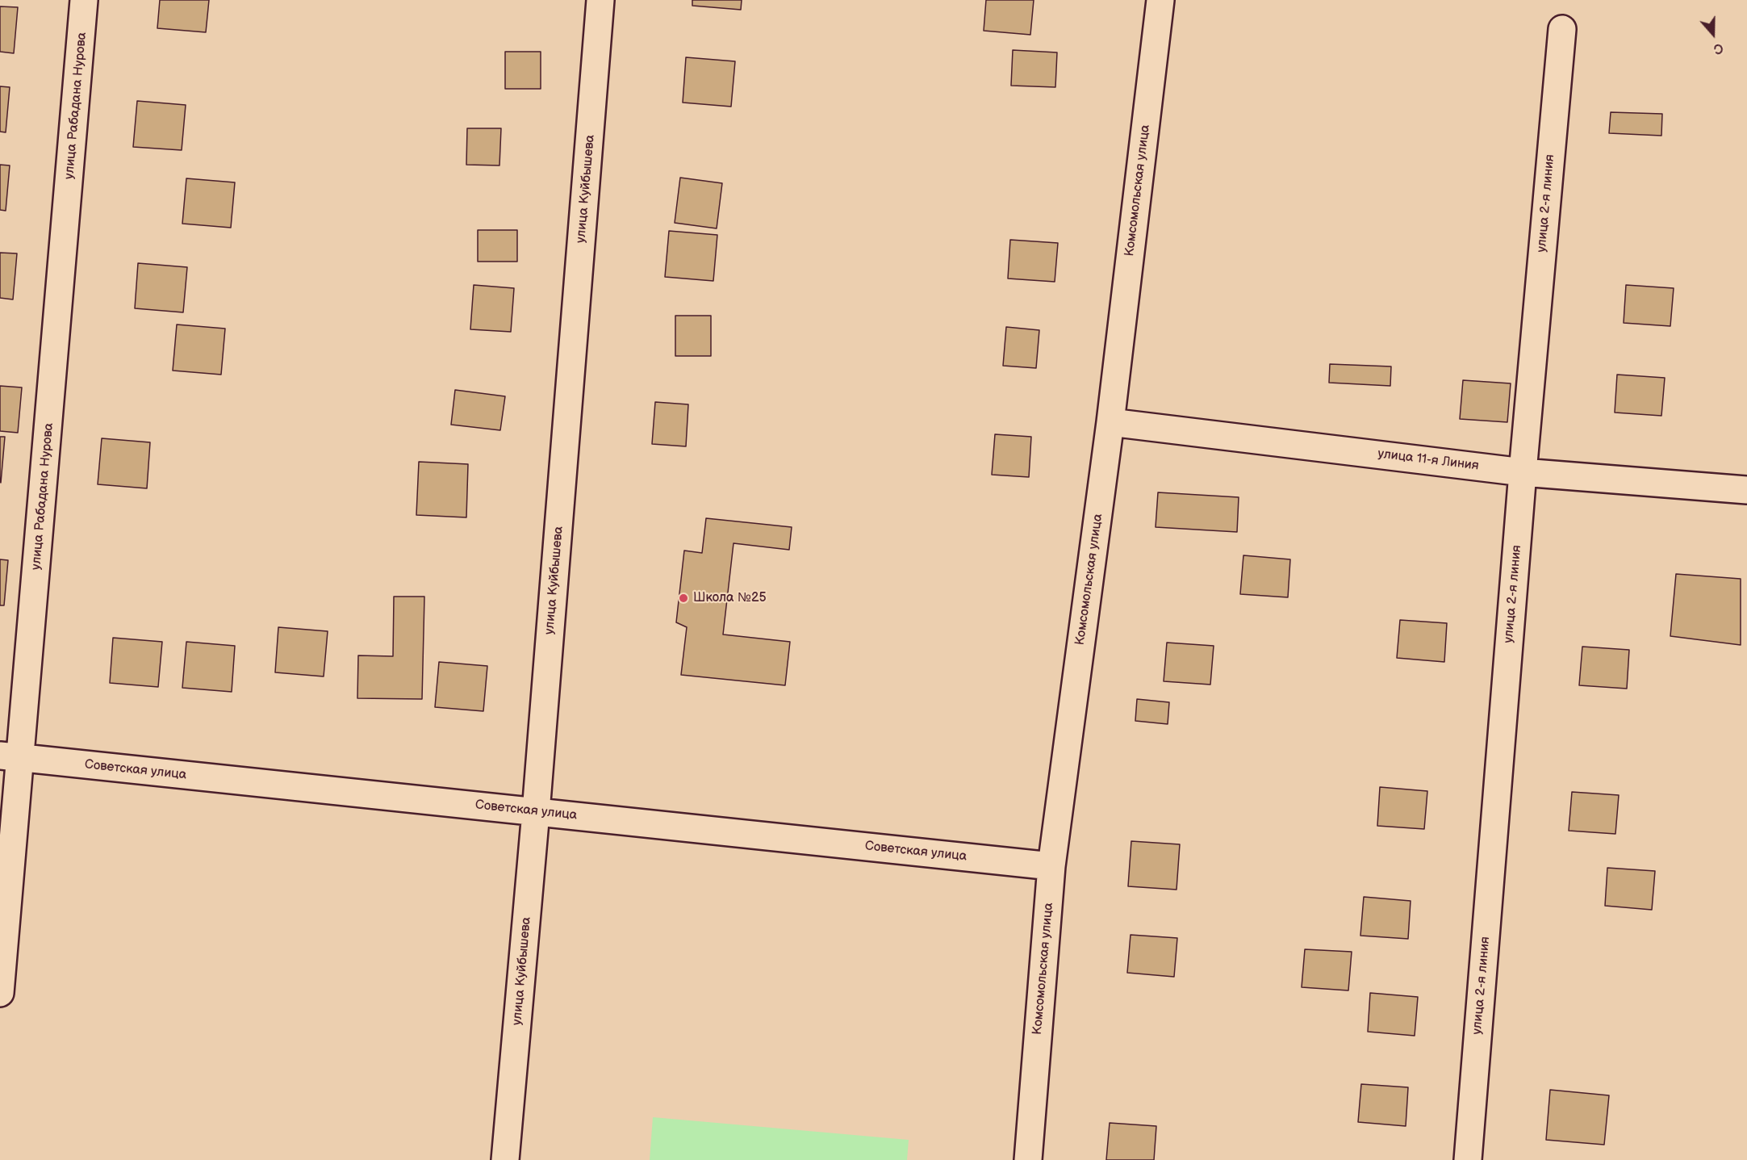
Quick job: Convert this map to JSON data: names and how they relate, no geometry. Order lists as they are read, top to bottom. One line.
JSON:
{"streets":{"street":["улица Рабадана Нурова","улица Куйбышева","Комсомольская улица","улица 2-я линия","улица 11-я Линия","Советская улица"]},"crossings":[["улица Рабадана Нурова","Советская улица"],["улица Куйбышева","Советская улица"],["Комсомольская улица","улица 11-я Линия"],["Комсомольская улица","Советская улица"],["улица 2-я линия","улица 11-я Линия"]],"places":["Школа №25"],"north":"bottom"}
